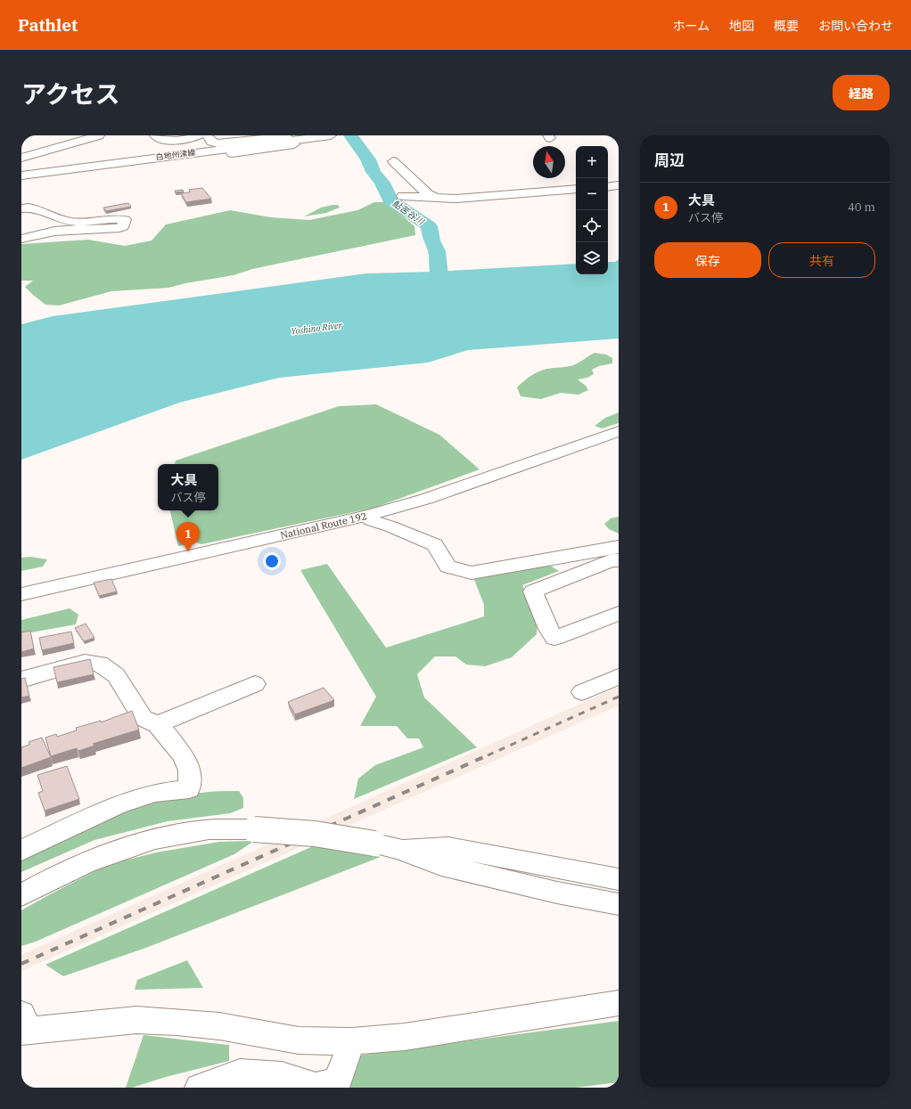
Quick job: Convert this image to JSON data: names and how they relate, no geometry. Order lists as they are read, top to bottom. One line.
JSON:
{"streets":{"main road":["白地州津線","National Route 192"]},"water":["鮎苦谷川","Yoshino River"],"north":"top","page":{"header":"Pathlet","nav":["ホーム","地図","概要","お問い合わせ"],"title":"アクセス","buttons":["経路",["保存","共有"]],"heading":"周辺","map_buttons":["+","−"],"list":[{"mark":"1","name":"大具","note":"バス停","value":"40 m"}],"popup":["大具","バス停"],"pins":"1"}}
